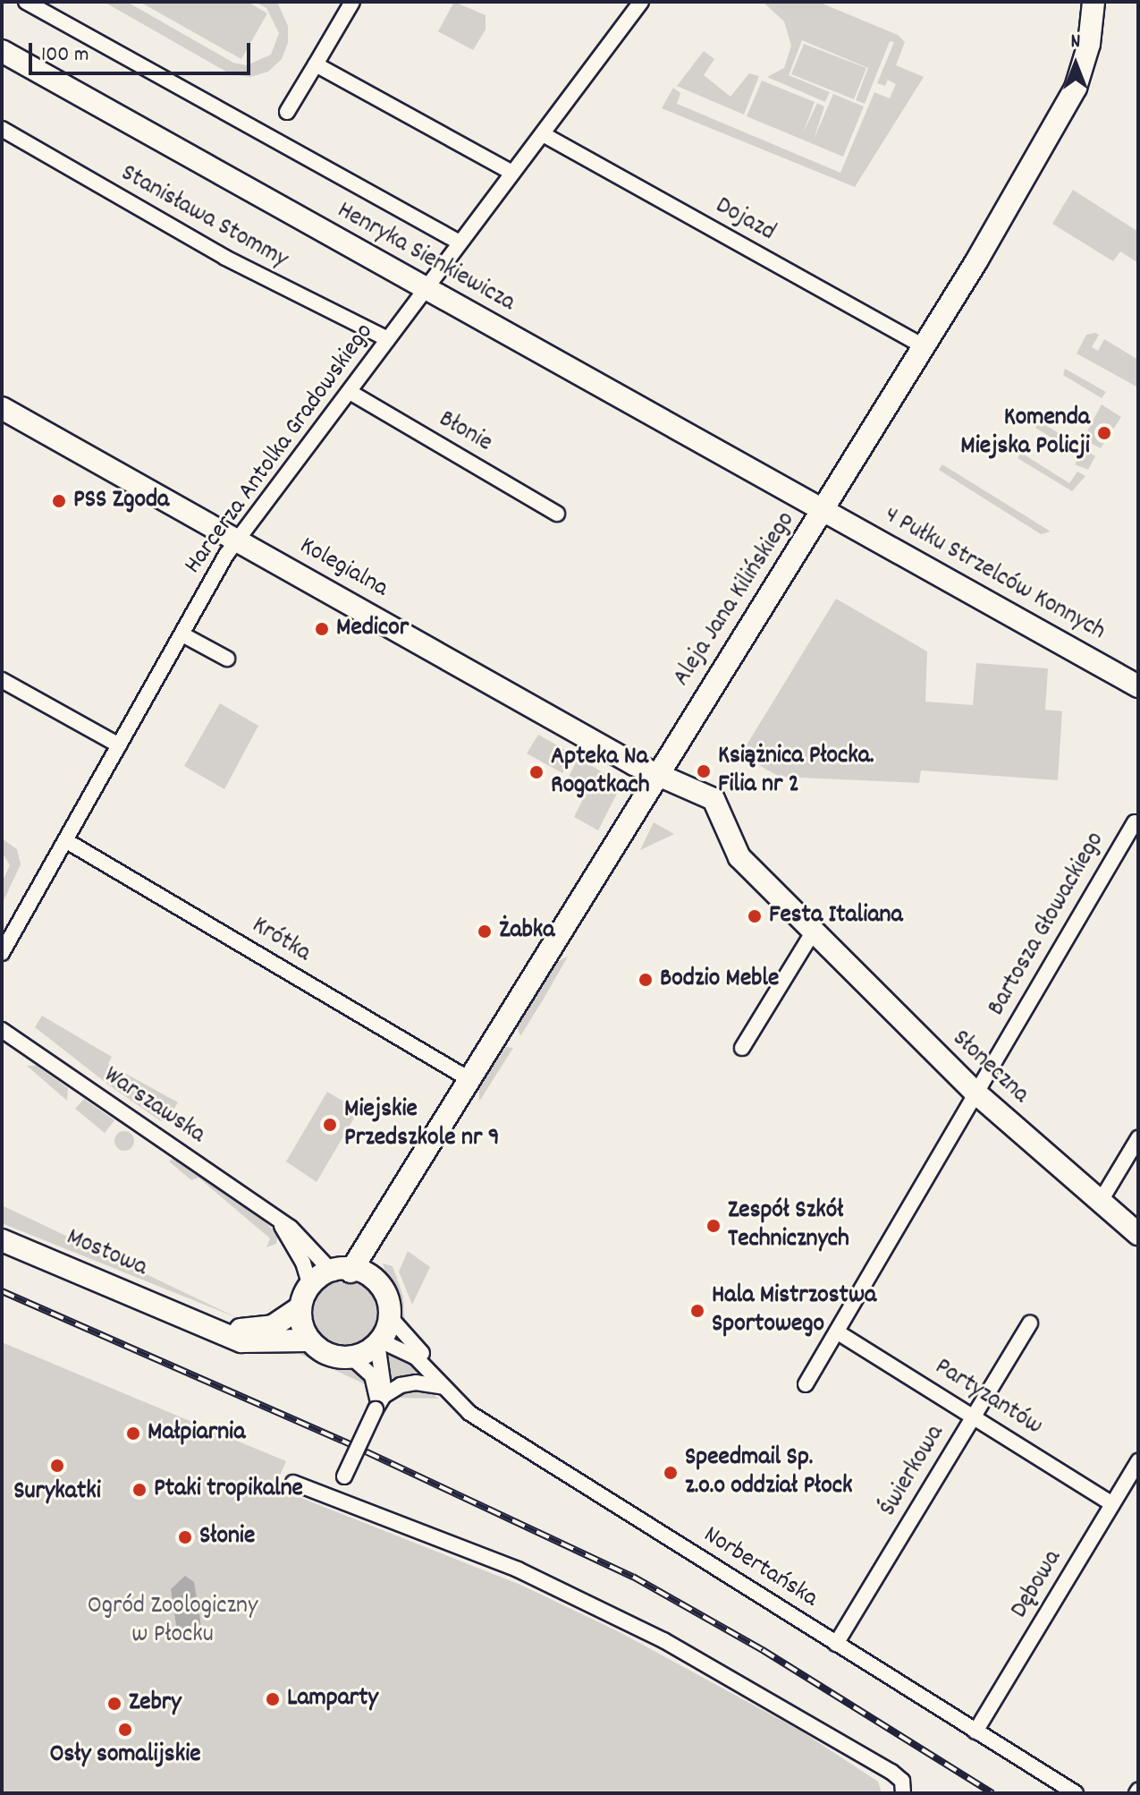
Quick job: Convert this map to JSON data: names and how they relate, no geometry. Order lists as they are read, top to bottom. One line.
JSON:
{"streets":{"street":["Stanisława Stommy","Dojazd","Henryka Sienkiewicza","Błonie","Harcerza Antolka Gradowskiego","Kolegialna","4 Pułku Strzelców Konnych","Aleja Jana Kilińskiego","Bartosza Głowackiego","Krótka","Słoneczna","Warszawska","Mostowa","Partyzantów","Świerkowa","Norbertańska","Dębowa"]},"crossings":[["Stanisława Stommy","Harcerza Antolka Gradowskiego"],["Dojazd","Harcerza Antolka Gradowskiego"],["Dojazd","Aleja Jana Kilińskiego"],["Henryka Sienkiewicza","Harcerza Antolka Gradowskiego"],["Henryka Sienkiewicza","4 Pułku Strzelców Konnych"],["Henryka Sienkiewicza","Aleja Jana Kilińskiego"],["Błonie","Harcerza Antolka Gradowskiego"],["Harcerza Antolka Gradowskiego","Kolegialna"],["Harcerza Antolka Gradowskiego","Krótka"],["Kolegialna","Aleja Jana Kilińskiego"],["Kolegialna","Słoneczna"],["4 Pułku Strzelców Konnych","Aleja Jana Kilińskiego"],["Aleja Jana Kilińskiego","Krótka"],["Aleja Jana Kilińskiego","Warszawska"],["Aleja Jana Kilińskiego","Mostowa"],["Bartosza Głowackiego","Słoneczna"],["Bartosza Głowackiego","Partyzantów"],["Warszawska","Mostowa"],["Partyzantów","Świerkowa"],["Partyzantów","Dębowa"],["Świerkowa","Norbertańska"],["Norbertańska","Dębowa"]],"parks":["Ogród Zoologiczny w Płocku"],"places":["Komenda Miejska Policji","PSS Zgoda","Medicor","Książnica Płocka. Filia nr 2","Apteka Na Rogatkach","Festa Italiana","Żabka","Bodzio Meble","Miejskie Przedszkole nr 9","Zespół Szkół Technicznych","Hala Mistrzostwa Sportowego","Małpiarnia","Surykatki","Speedmail Sp. z.o.o oddział Płock","Ptaki tropikalne","Słonie","Lamparty","Zebry","Osły somalijskie"],"scale_bar":"100 m","north":"top"}
